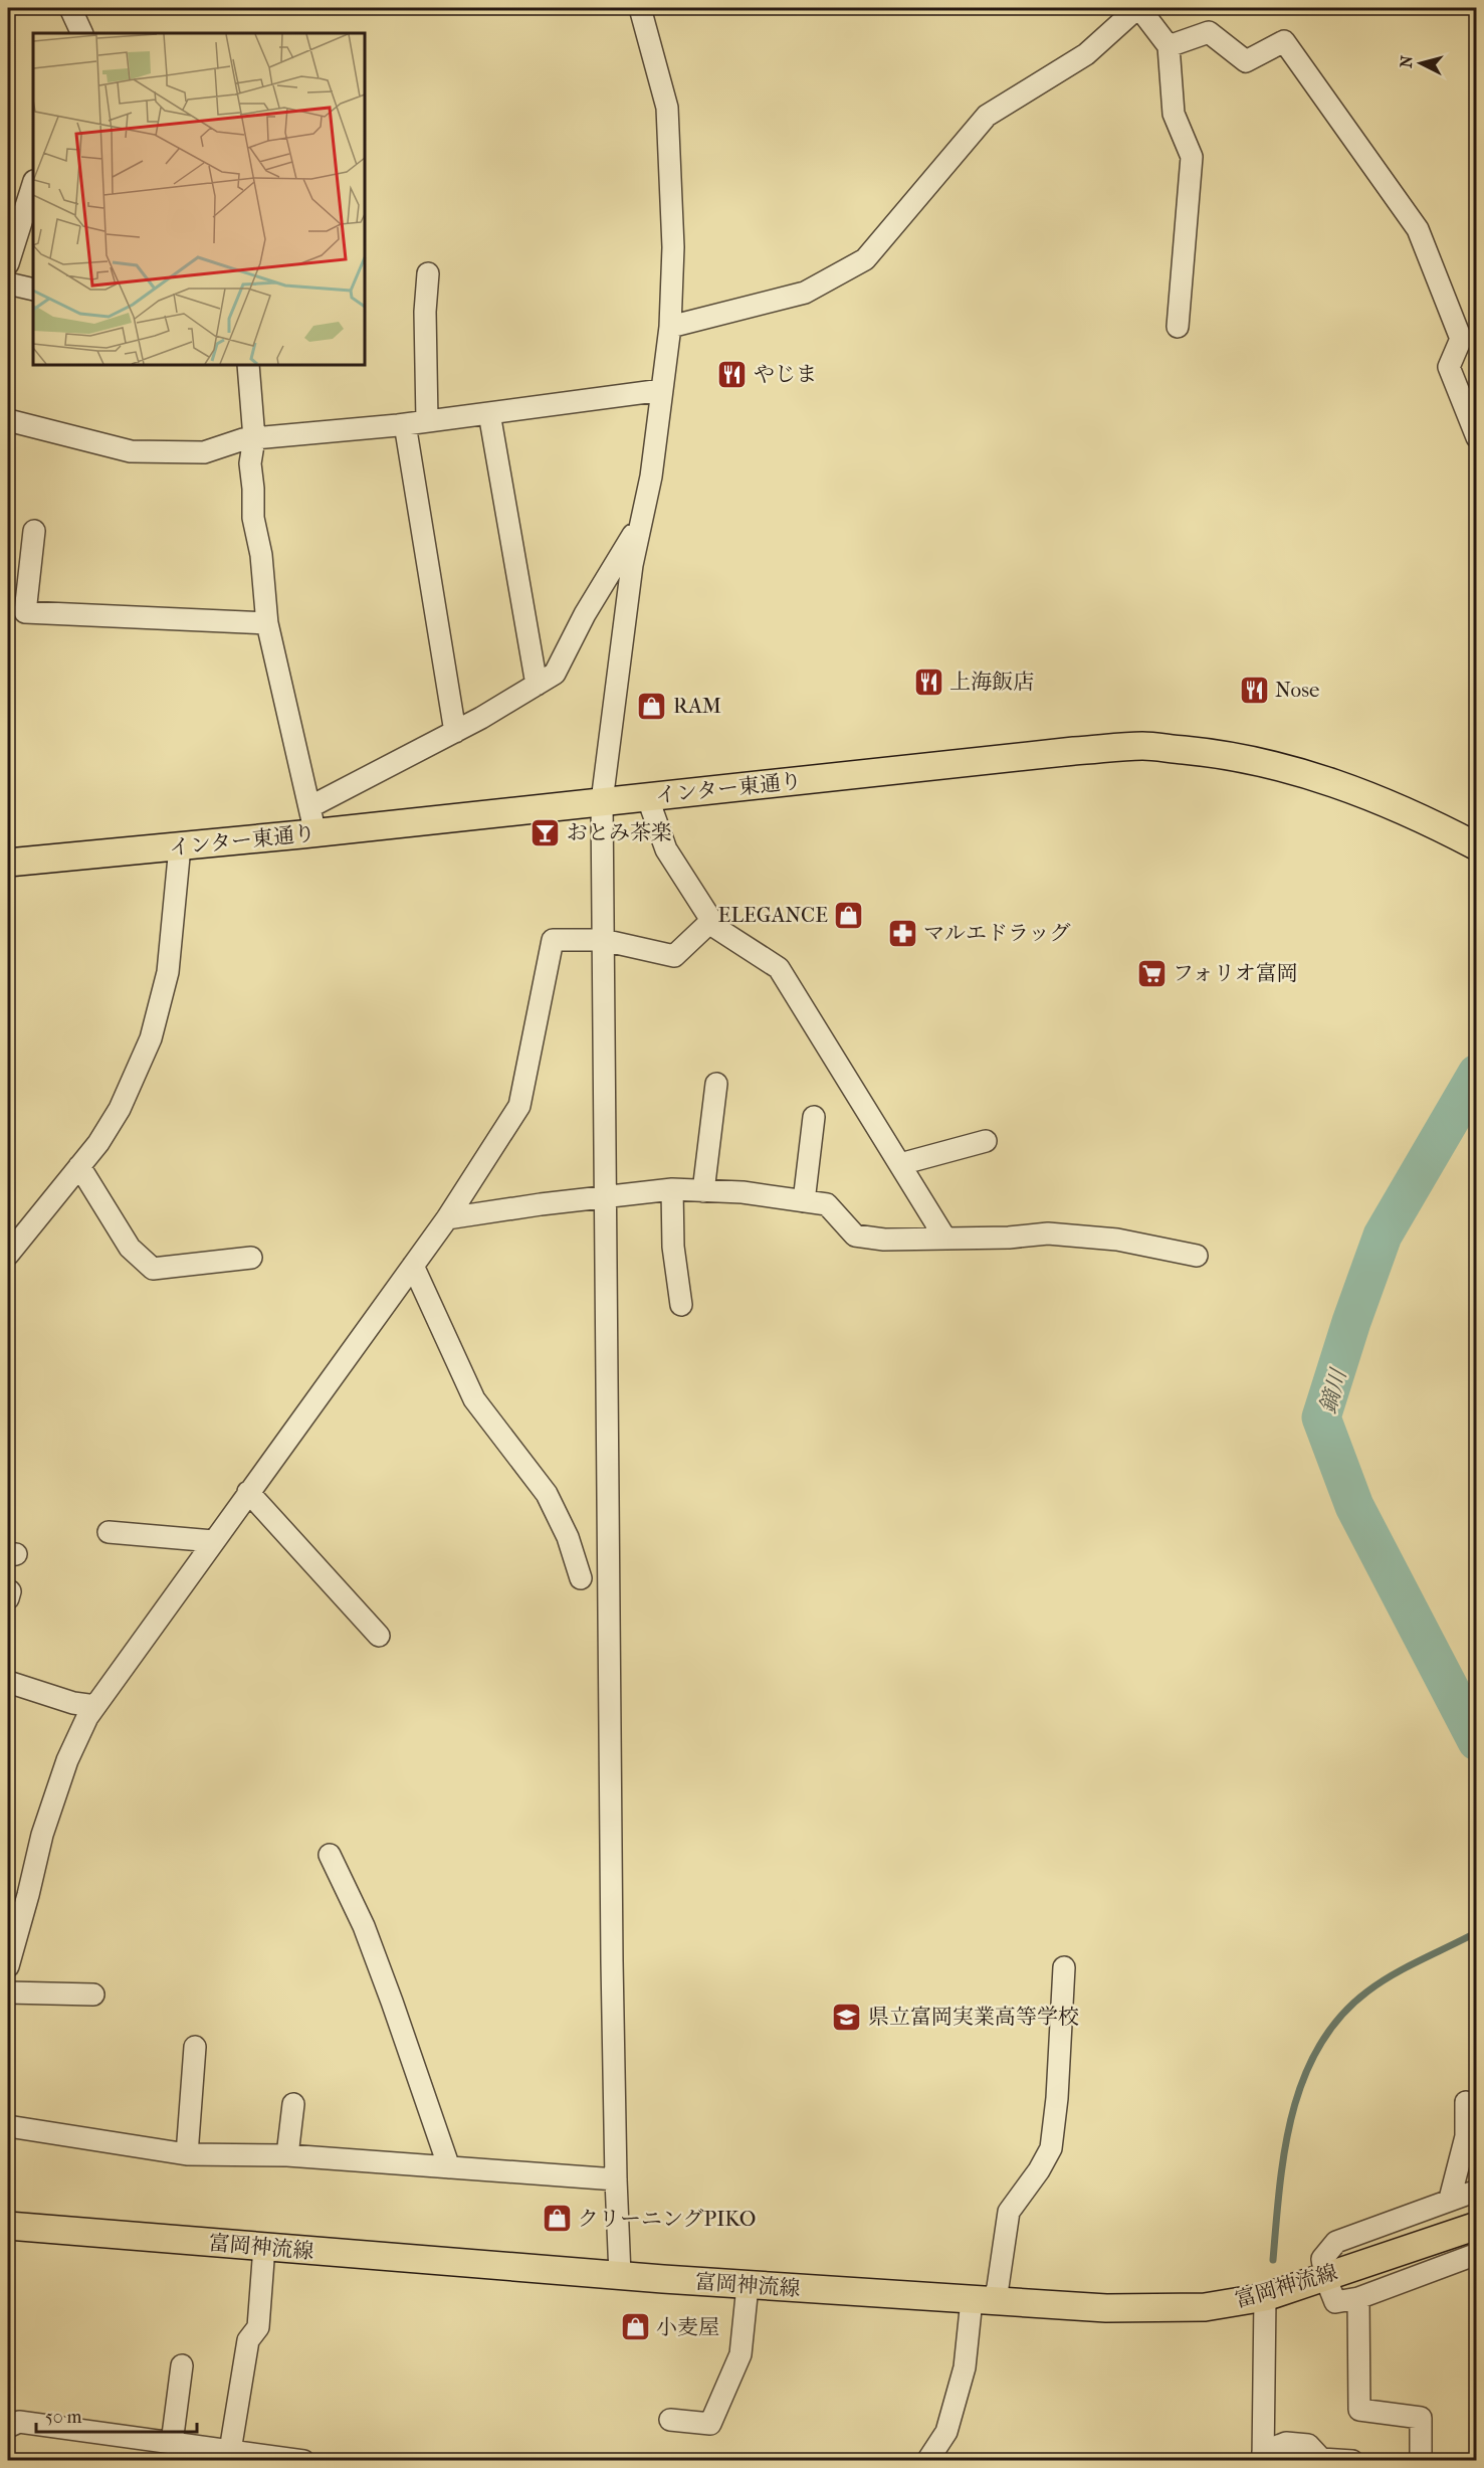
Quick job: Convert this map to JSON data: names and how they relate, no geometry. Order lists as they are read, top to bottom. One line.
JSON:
{"streets":{"main road":["インター東通り","富岡神流線"]},"water":["鏑川"],"places":{"restaurant":["やじま","上海飯店","Nose"],"shop":["RAM","ELEGANCE","クリーニングPIKO","小麦屋"],"bar":["おとみ茶楽"],"pharmacy":["マルエドラッグ"],"supermarket":["フォリオ富岡"],"school or university":["県立富岡実業高等学校"]},"scale_bar":"50 m","north":"left"}
